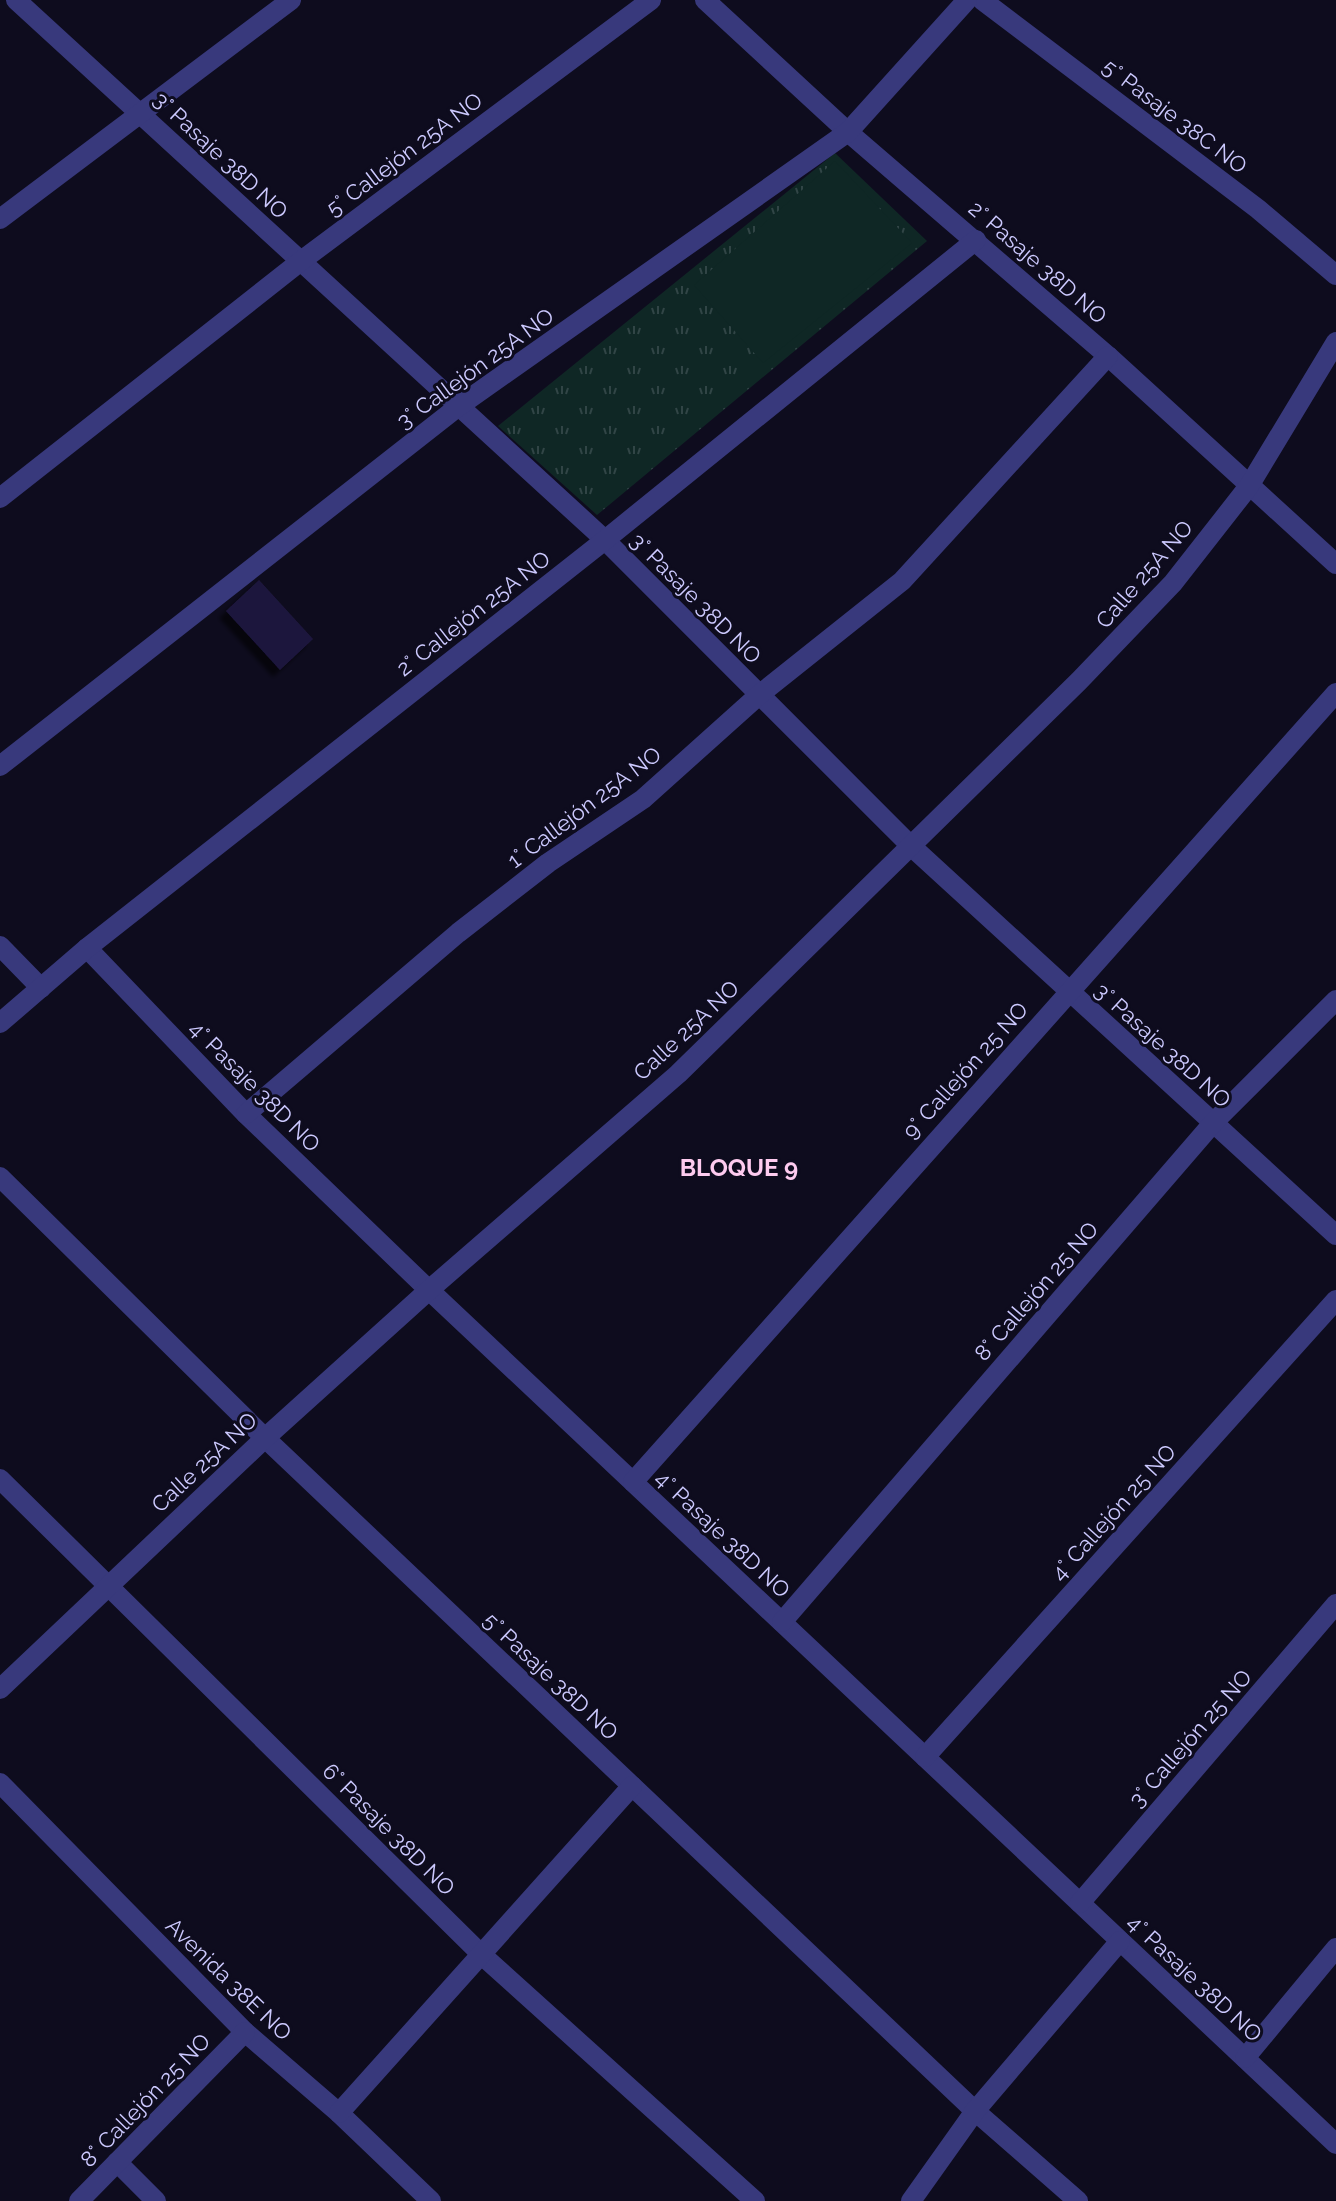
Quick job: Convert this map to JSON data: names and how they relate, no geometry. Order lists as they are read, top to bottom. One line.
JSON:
{"streets":{"street":["5° Pasaje 38C NO","5° Callejón 25A NO","3° Pasaje 38D NO","2° Pasaje 38D NO","3° Callejón 25A NO","Calle 25A NO","2° Callejón 25A NO","1° Callejón 25A NO","9° Callejón 25 NO","4° Pasaje 38D NO","8° Callejón 25 NO","4° Callejón 25 NO","5° Pasaje 38D NO","3° Callejón 25 NO","6° Pasaje 38D NO","Avenida 38E NO"]},"crossings":[["5° Callejón 25A NO","3° Pasaje 38D NO"],["3° Pasaje 38D NO","3° Callejón 25A NO"],["3° Pasaje 38D NO","Calle 25A NO"],["3° Pasaje 38D NO","2° Callejón 25A NO"],["3° Pasaje 38D NO","1° Callejón 25A NO"],["3° Pasaje 38D NO","9° Callejón 25 NO"],["3° Pasaje 38D NO","8° Callejón 25 NO"],["2° Pasaje 38D NO","3° Callejón 25A NO"],["2° Pasaje 38D NO","Calle 25A NO"],["2° Pasaje 38D NO","2° Callejón 25A NO"],["2° Pasaje 38D NO","1° Callejón 25A NO"],["Calle 25A NO","4° Pasaje 38D NO"],["Calle 25A NO","5° Pasaje 38D NO"],["Calle 25A NO","6° Pasaje 38D NO"],["2° Callejón 25A NO","4° Pasaje 38D NO"],["1° Callejón 25A NO","4° Pasaje 38D NO"],["9° Callejón 25 NO","4° Pasaje 38D NO"],["4° Pasaje 38D NO","8° Callejón 25 NO"],["4° Pasaje 38D NO","4° Callejón 25 NO"],["4° Pasaje 38D NO","3° Callejón 25 NO"],["8° Callejón 25 NO","Avenida 38E NO"]],"districts":["BLOQUE 9"]}
